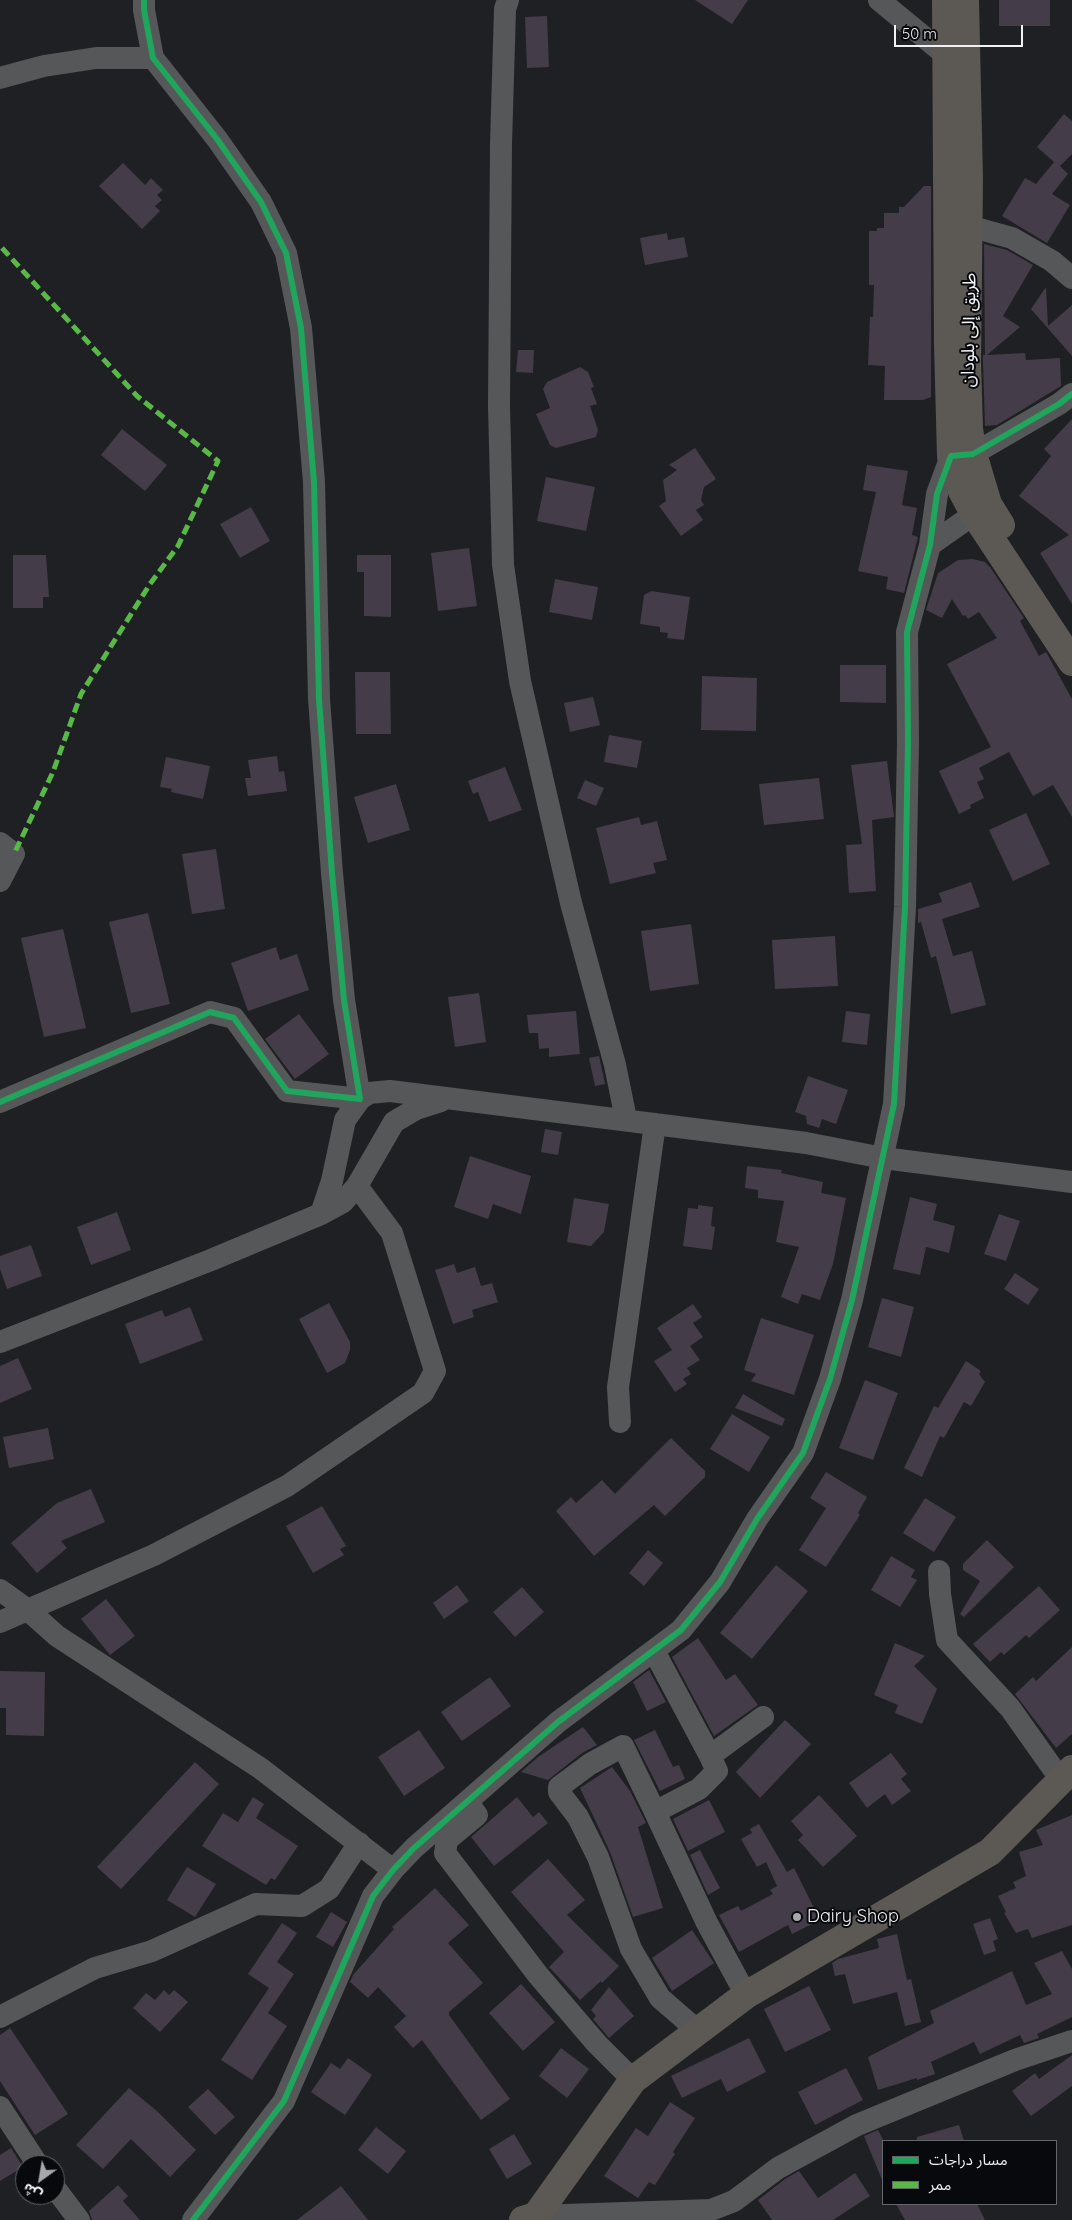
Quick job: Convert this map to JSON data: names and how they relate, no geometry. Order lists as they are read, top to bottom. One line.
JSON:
{"streets":{"main road":["طريق إلى بلودان"]},"places":["Dairy Shop"],"legend":["مسار دراجات","ممر"],"scale_bar":"50 m","north":"bottom left"}
